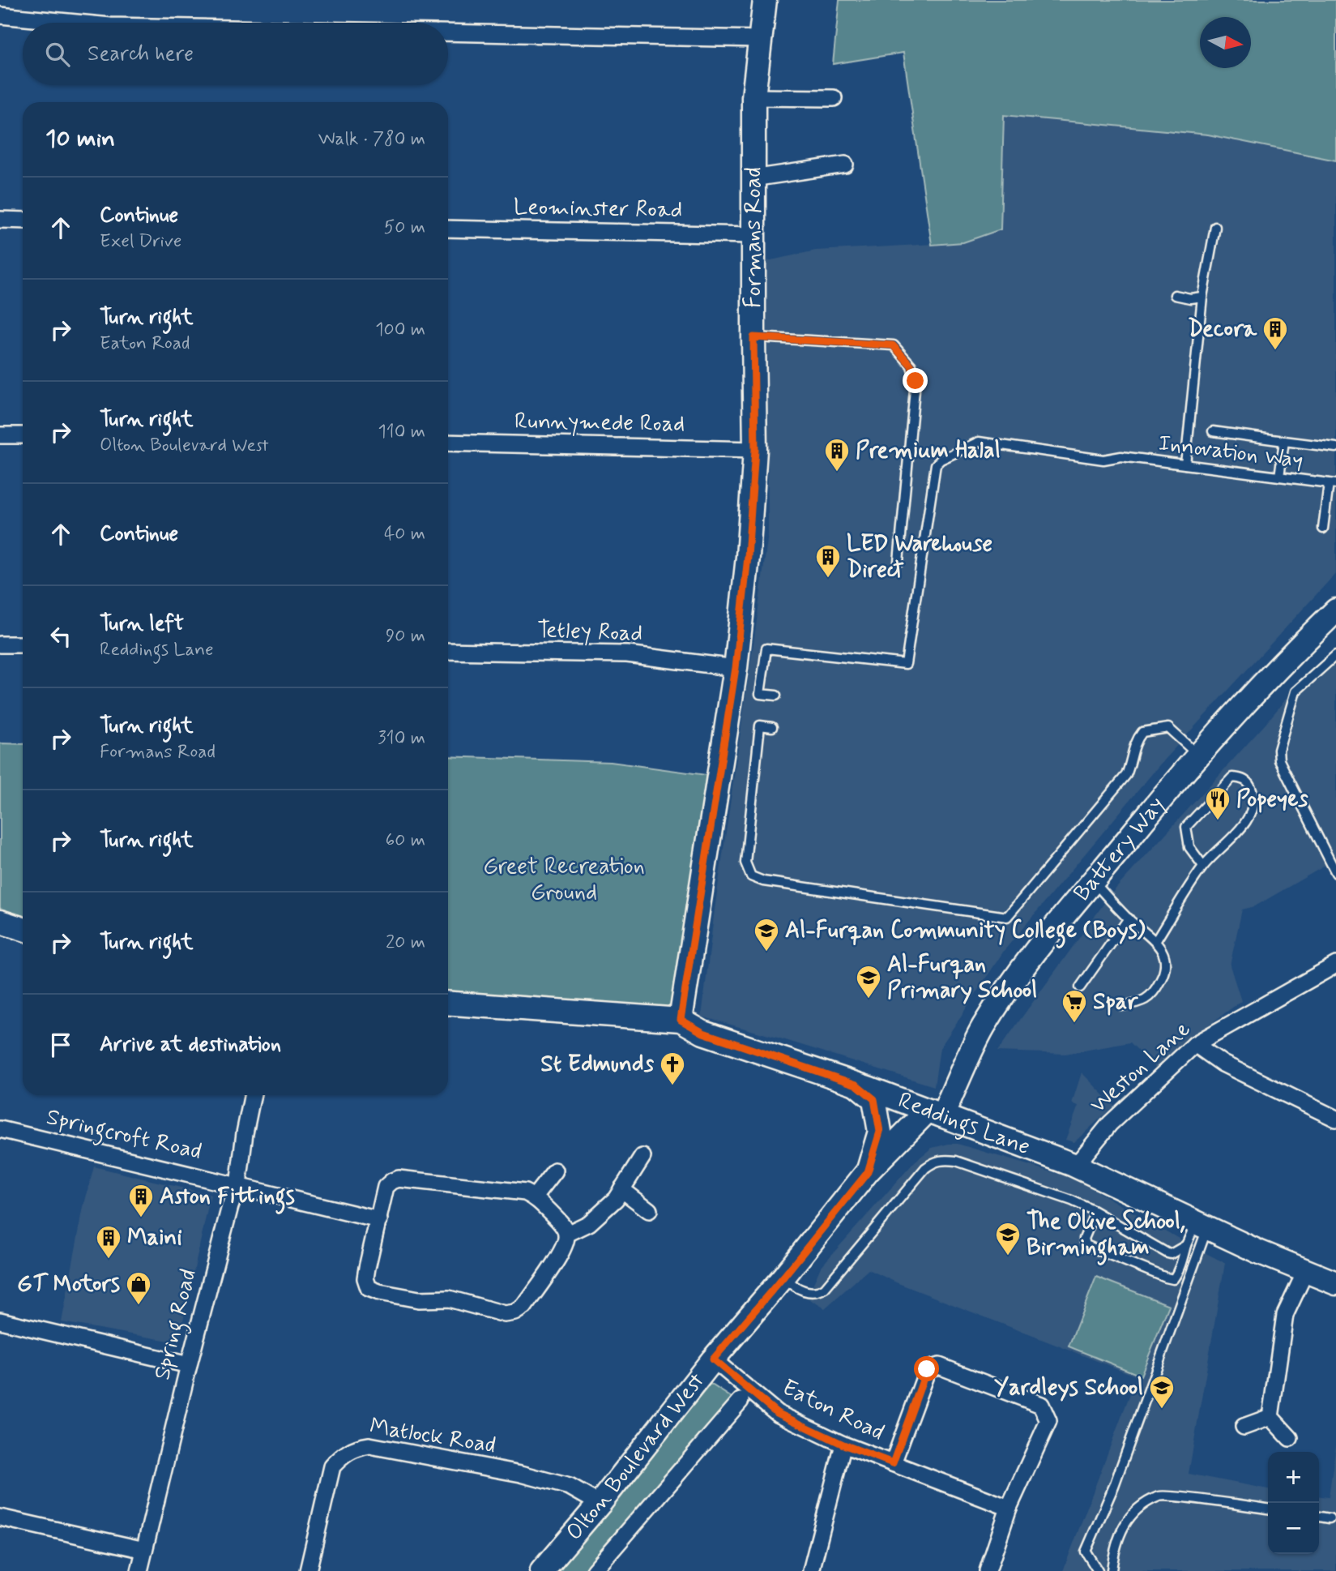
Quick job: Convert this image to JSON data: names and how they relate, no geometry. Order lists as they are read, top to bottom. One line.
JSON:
{"streets":{"street":["Leominster Road","Formans Road","Runnymede Road","Tetley Road","Battery Way","Weston Lane","Reddings Lane","Springcroft Road","Spring Road","Eaton Road","Matlock Road","Olton Boulevard West"],"lane":["Innovation Way"]},"crossings":[["Leominster Road","Formans Road"],["Formans Road","Runnymede Road"],["Formans Road","Tetley Road"],["Formans Road","Reddings Lane"],["Battery Way","Reddings Lane"],["Battery Way","Olton Boulevard West"],["Weston Lane","Reddings Lane"],["Reddings Lane","Olton Boulevard West"],["Springcroft Road","Spring Road"],["Eaton Road","Olton Boulevard West"],["Matlock Road","Olton Boulevard West"]],"parks":["Greet Recreation Ground"],"places":{"building":["Decora","Premium Halal","LED Warehouse Direct","Aston Fittings","Maini"],"restaurant":["Popeyes"],"school or university":["Al-Furqan Community College (Boys)","Al-Furqan Primary School","The Olive School, Birmingham","Yardleys School"],"supermarket":["Spar"],"church":["St Edmunds"],"shop":["GT Motors"]},"north":"right","page":{"search":"Search here","heading":["10 min","Walk · 780 m"],"list":[["Continue","Exel Drive","50 m"],["Turn right","Eaton Road","100 m"],["Turn right","Olton Boulevard West","110 m"],["Continue","40 m"],["Turn left","Reddings Lane","90 m"],["Turn right","Formans Road","310 m"],["Turn right","60 m"],["Turn right","20 m"],"Arrive at destination"],"map_buttons":["+","−"]}}
